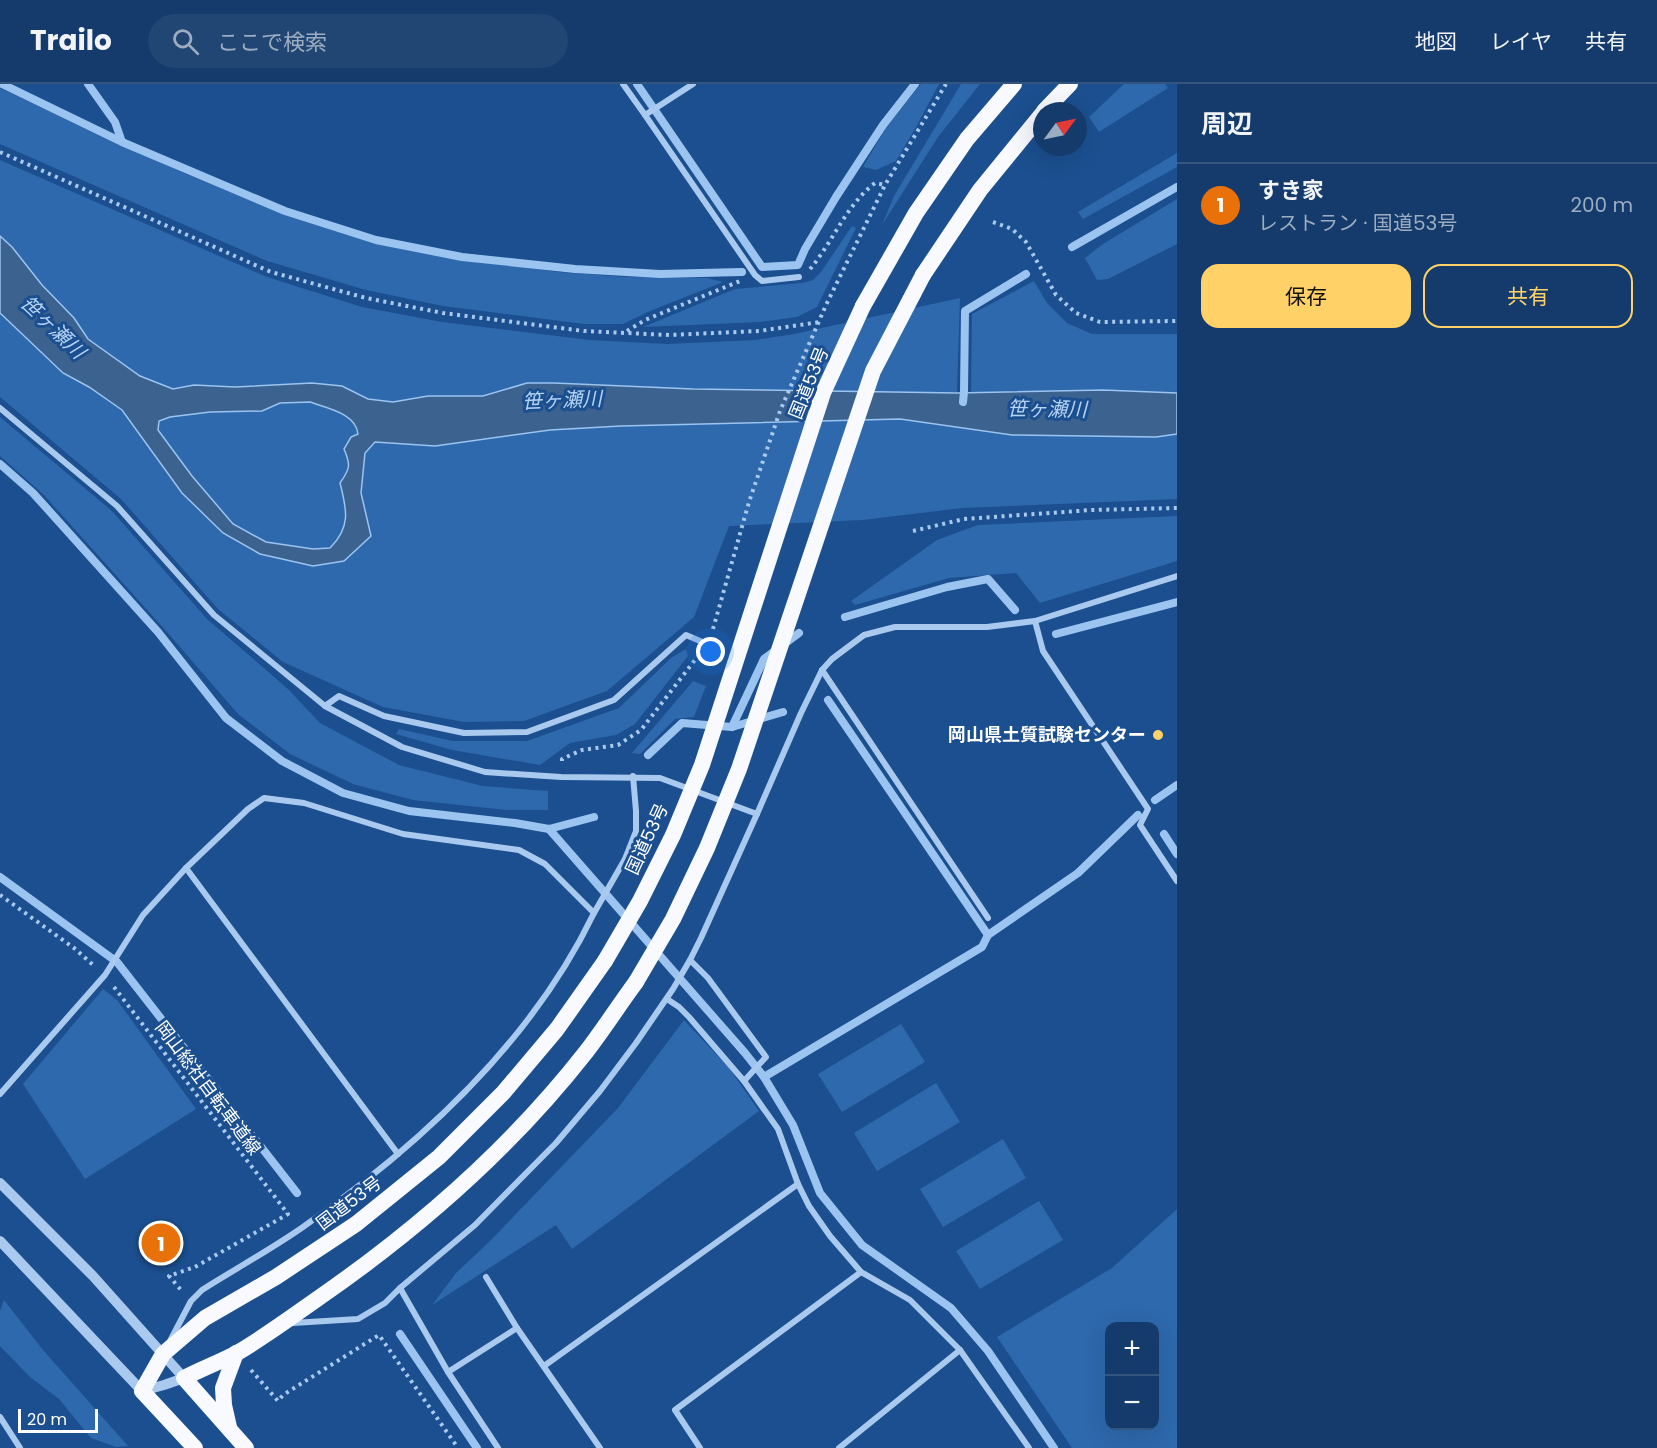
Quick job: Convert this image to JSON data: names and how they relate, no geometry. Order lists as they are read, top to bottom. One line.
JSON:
{"streets":{"highway":["国道53号"],"path":["岡山総社自転車道線"]},"water":["笹ヶ瀬川"],"places":["岡山県土質試験センター"],"scale_bar":"20 m","north":"top right","page":{"header":"Trailo","search":"ここで検索","nav":["地図","レイヤ","共有"],"heading":"周辺","list":[{"mark":"1","name":"すき家","note":"レストラン · 国道53号","value":"200 m"}],"buttons":["保存","共有"],"pins":"1","map_buttons":["+","−"],"scale":"20 m"}}
